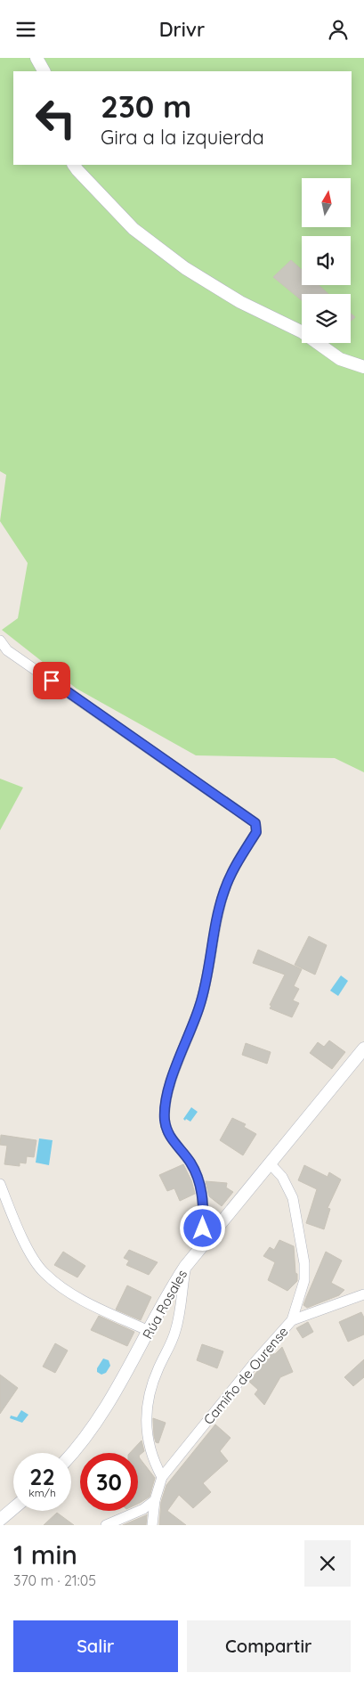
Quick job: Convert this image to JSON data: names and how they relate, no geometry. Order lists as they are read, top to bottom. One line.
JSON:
{"streets":{"street":["Rúa Rosales","Camiño de Ourense"]},"crossings":[["Rúa Rosales","Camiño de Ourense"]],"north":"top","page":{"header":"Drivr","turn":["230 m","Gira a la izquierda"],"speed":"22 km/h","limit":"30","heading":["1 min","370 m · 21:05"],"buttons":["Salir","Compartir"]}}
